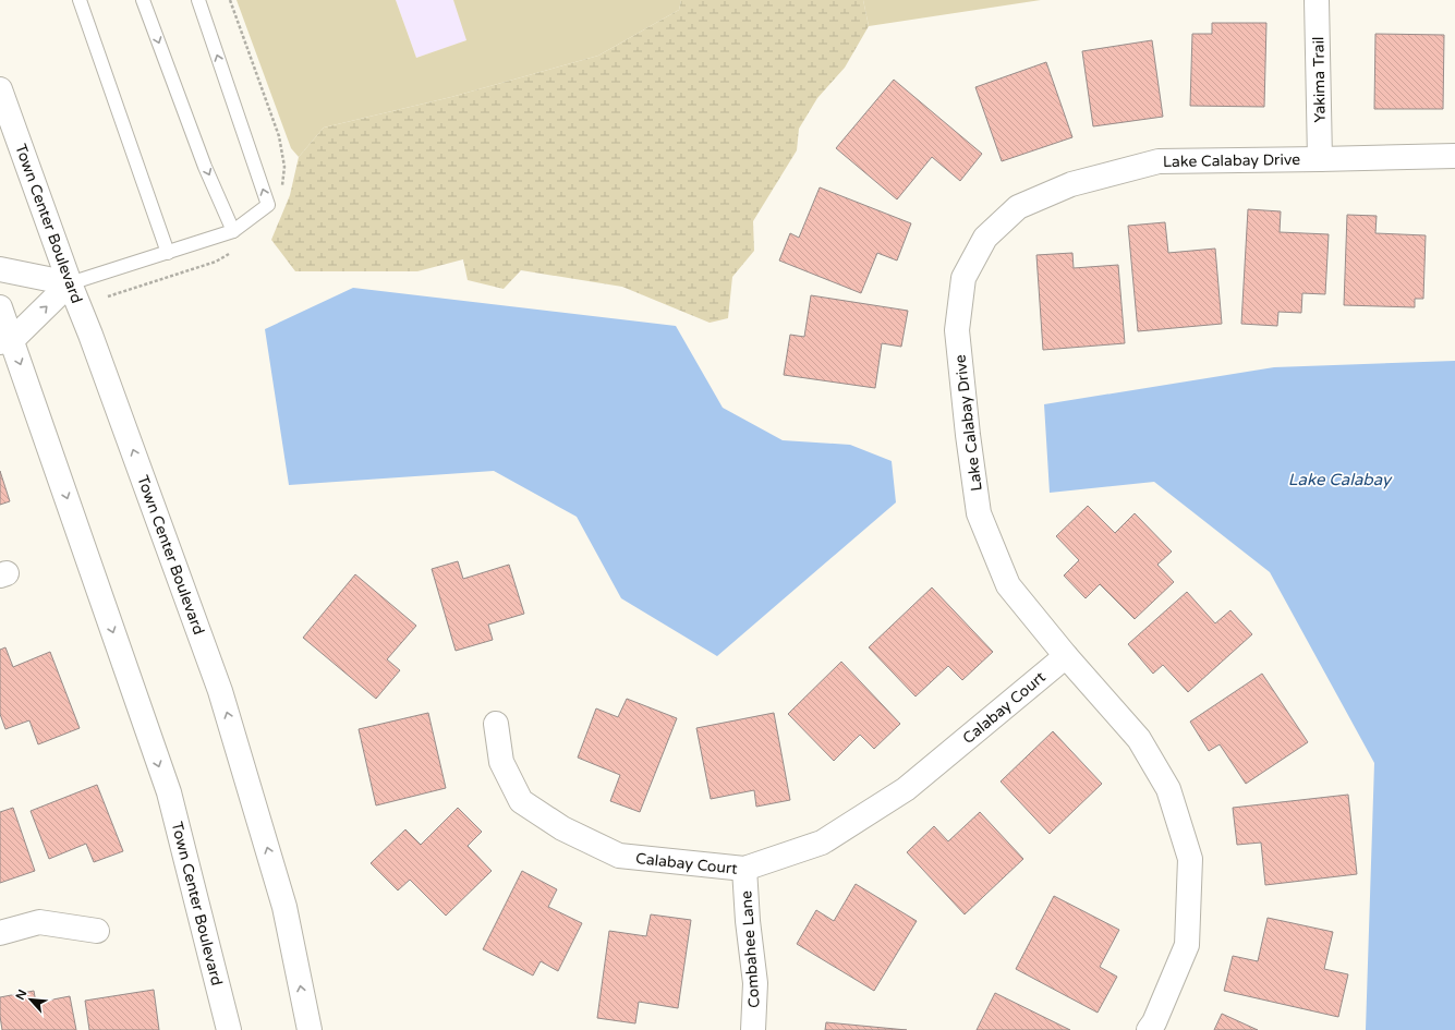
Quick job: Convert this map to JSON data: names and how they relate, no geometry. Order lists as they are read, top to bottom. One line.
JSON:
{"streets":{"street":["Yakima Trail","Lake Calabay Drive","Town Center Boulevard","Calabay Court","Combahee Lane"]},"crossings":[["Yakima Trail","Lake Calabay Drive"],["Lake Calabay Drive","Calabay Court"],["Calabay Court","Combahee Lane"]],"water":["Lake Calabay"],"north":"top left"}
